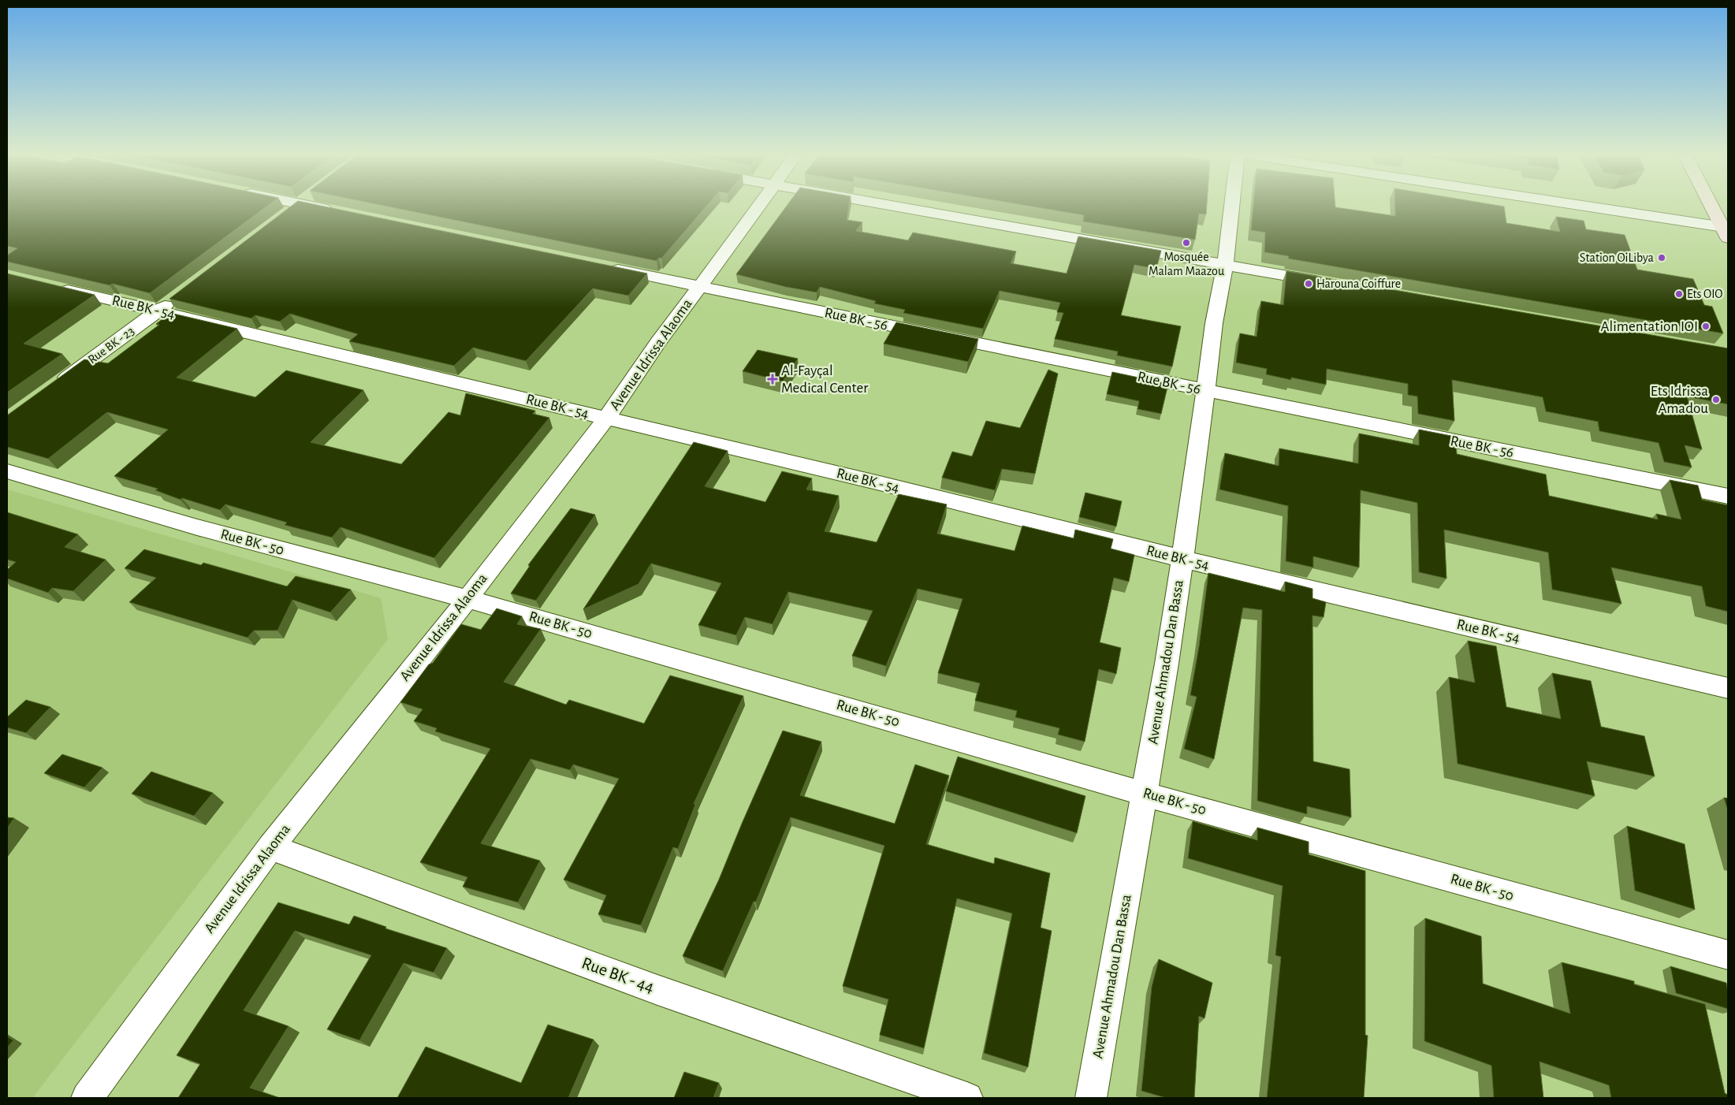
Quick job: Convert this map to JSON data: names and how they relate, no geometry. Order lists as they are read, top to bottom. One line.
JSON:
{"streets":{"street":["Rue BK - 54","Rue BK - 56","Rue BK - 23","Avenue Idrissa Alaoma","Rue BK - 50","Avenue Ahmadou Dan Bassa","Rue BK - 44"]},"crossings":[["Rue BK - 54","Rue BK - 23"],["Rue BK - 54","Avenue Idrissa Alaoma"],["Rue BK - 54","Avenue Ahmadou Dan Bassa"],["Rue BK - 56","Avenue Idrissa Alaoma"],["Rue BK - 56","Avenue Ahmadou Dan Bassa"],["Avenue Idrissa Alaoma","Rue BK - 50"],["Avenue Idrissa Alaoma","Rue BK - 44"],["Rue BK - 50","Avenue Ahmadou Dan Bassa"]],"places":{"other":["Mosquée Malam Maazou","Station OiLibya","Harouna Coiffure","Ets OIO","Alimentation IOI","Ets Idrissa Amadou"],"health":["Al-Fayçal Medical Center"]}}
